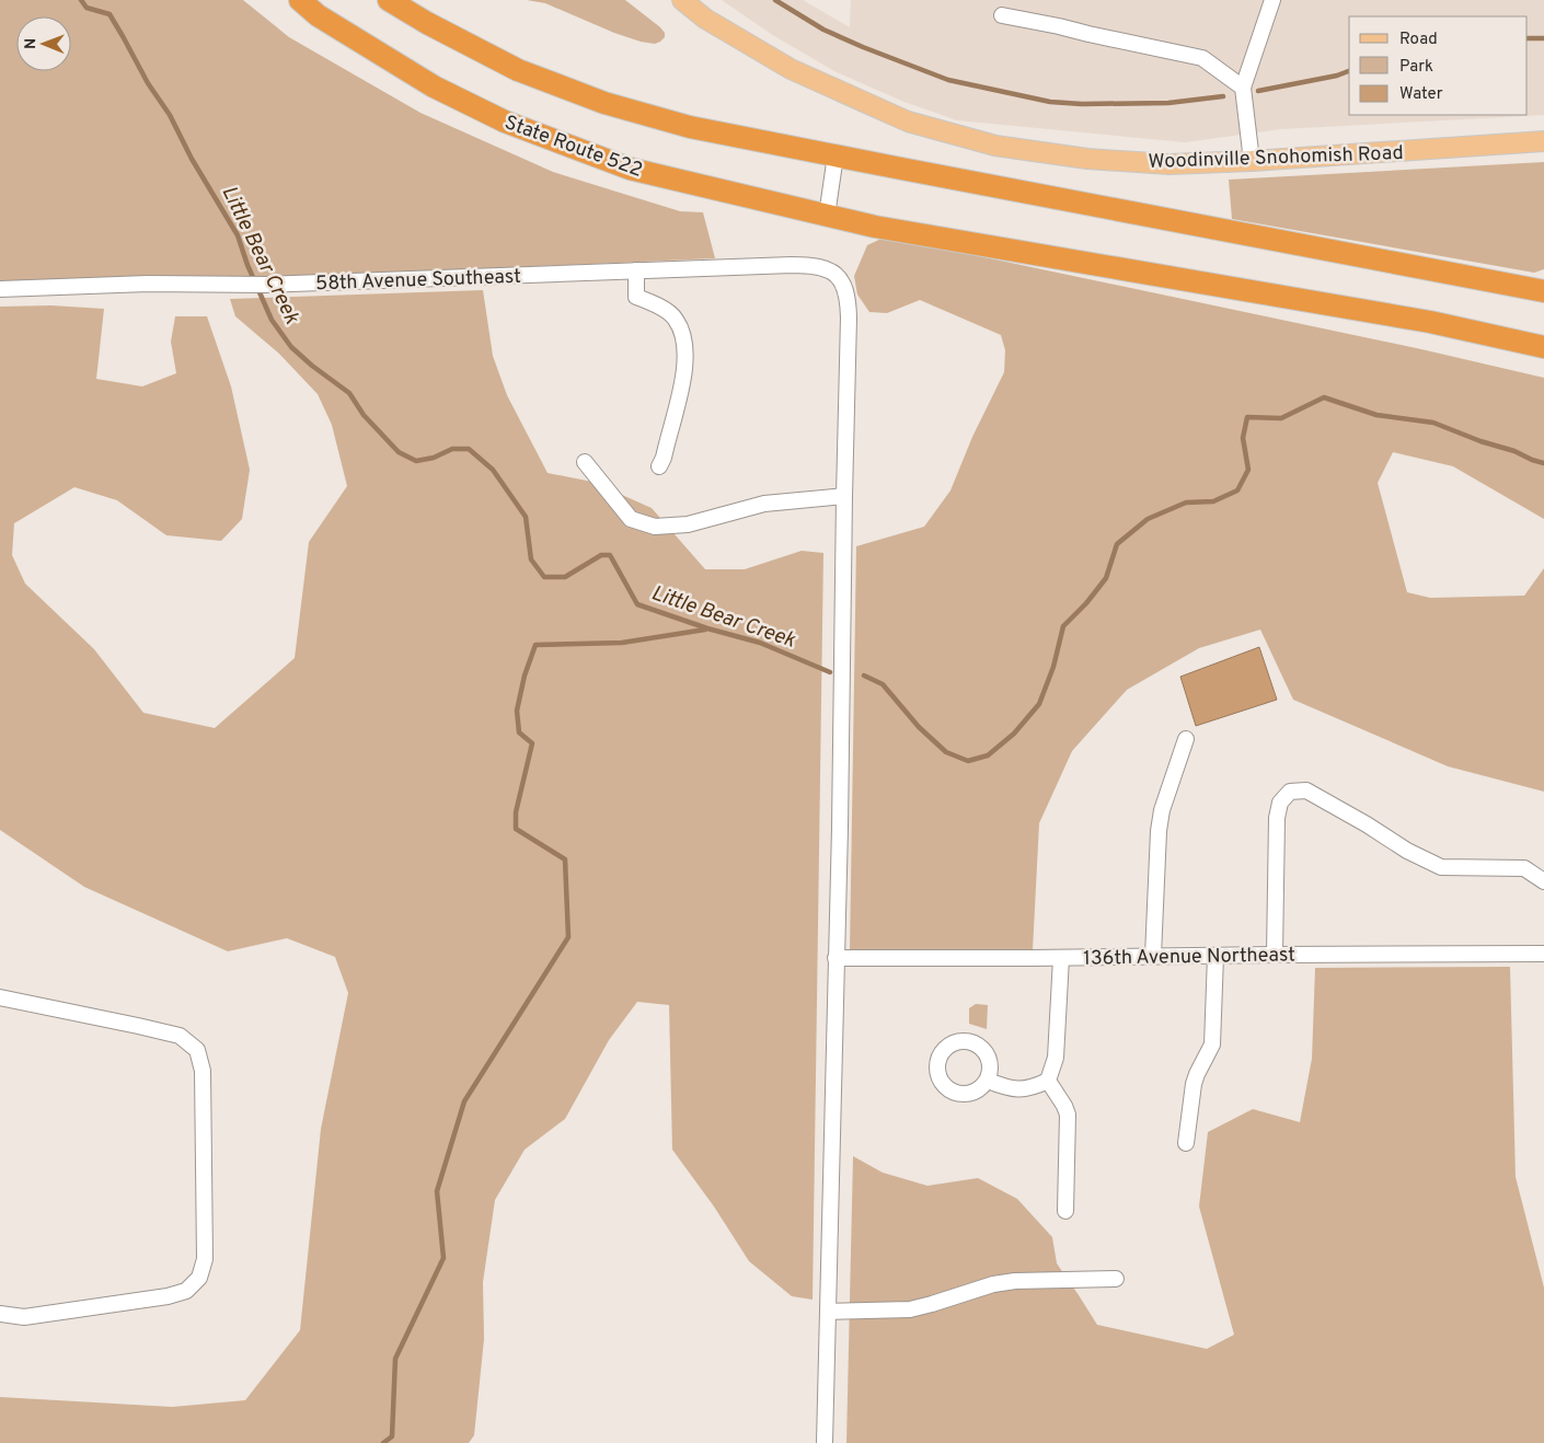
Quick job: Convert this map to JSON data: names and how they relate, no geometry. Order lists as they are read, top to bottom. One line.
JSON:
{"streets":{"highway":["State Route 522"],"main road":["Woodinville Snohomish Road"],"street":["58th Avenue Southeast","136th Avenue Northeast"]},"water":["Little Bear Creek"],"legend":["Road","Park","Water"],"north":"left"}
